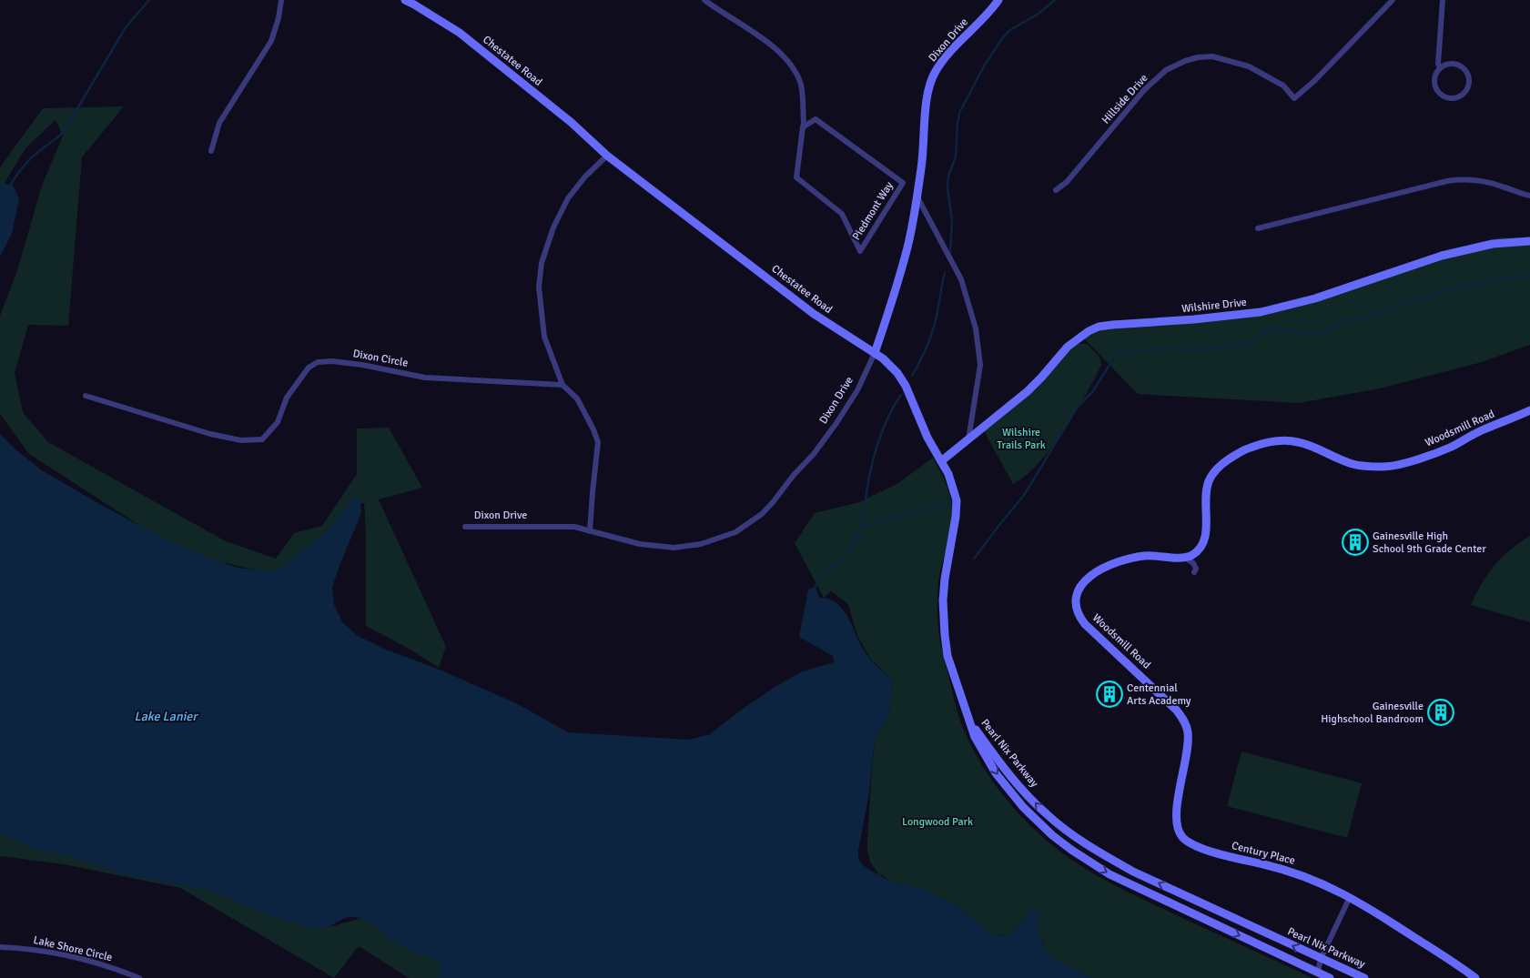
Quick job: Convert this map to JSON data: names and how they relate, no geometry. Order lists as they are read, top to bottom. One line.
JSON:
{"streets":{"street":["Dixon Drive","Chestatee Road","Hillside Drive","Piedmont Way","Wilshire Drive","Dixon Circle","Woodsmill Road","Pearl Nix Parkway","Century Place","Lake Shore Circle"]},"crossings":[["Dixon Drive","Chestatee Road"],["Chestatee Road","Wilshire Drive"],["Chestatee Road","Pearl Nix Parkway"],["Woodsmill Road","Century Place"]],"water":["Lake Lanier"],"parks":["Wilshire Trails Park","Longwood Park"],"places":{"building":["Gainesville High School 9th Grade Center","Centennial Arts Academy","Gainesville Highschool Bandroom"]}}
